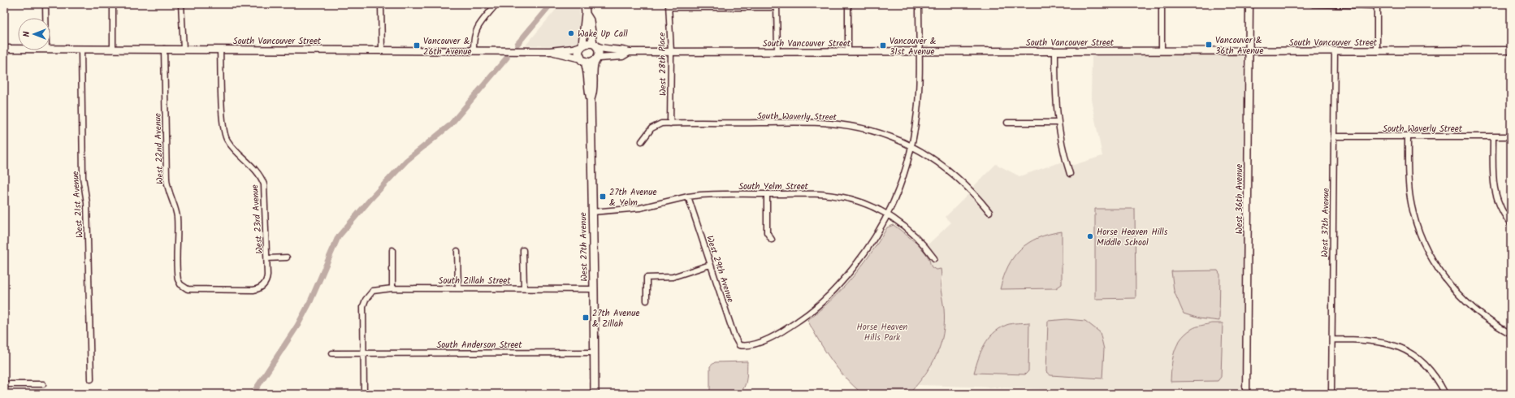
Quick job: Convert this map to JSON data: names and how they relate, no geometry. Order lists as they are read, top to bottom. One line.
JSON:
{"streets":{"main road":["West 27th Avenue"],"street":["South Vancouver Street","West 28th Place","South Waverly Street","West 22nd Avenue","South Yelm Street","West 36th Avenue","West 21st Avenue","West 23rd Avenue","West 37th Avenue","West 29th Avenue","South Zillah Street","South Anderson Street"]},"crossings":[["South Vancouver Street","West 28th Place"],["South Vancouver Street","West 22nd Avenue"],["South Vancouver Street","West 36th Avenue"],["South Vancouver Street","West 21st Avenue"],["South Vancouver Street","West 23rd Avenue"],["South Vancouver Street","West 37th Avenue"],["South Vancouver Street","West 27th Avenue"],["West 28th Place","South Waverly Street"],["South Waverly Street","West 37th Avenue"],["West 22nd Avenue","West 23rd Avenue"],["South Yelm Street","West 27th Avenue"],["South Yelm Street","West 29th Avenue"],["West 27th Avenue","South Zillah Street"],["West 27th Avenue","South Anderson Street"],["South Zillah Street","South Anderson Street"]],"parks":["Horse Heaven Hills Park"],"places":{"other":["Wake Up Call","Horse Heaven Hills Middle School"],"transit":["Vancouver & 36th Avenue","Vancouver & 26th Avenue","Vancouver & 31st Avenue","27th Avenue & Yelm","27th Avenue & Zillah"]},"north":"left"}
